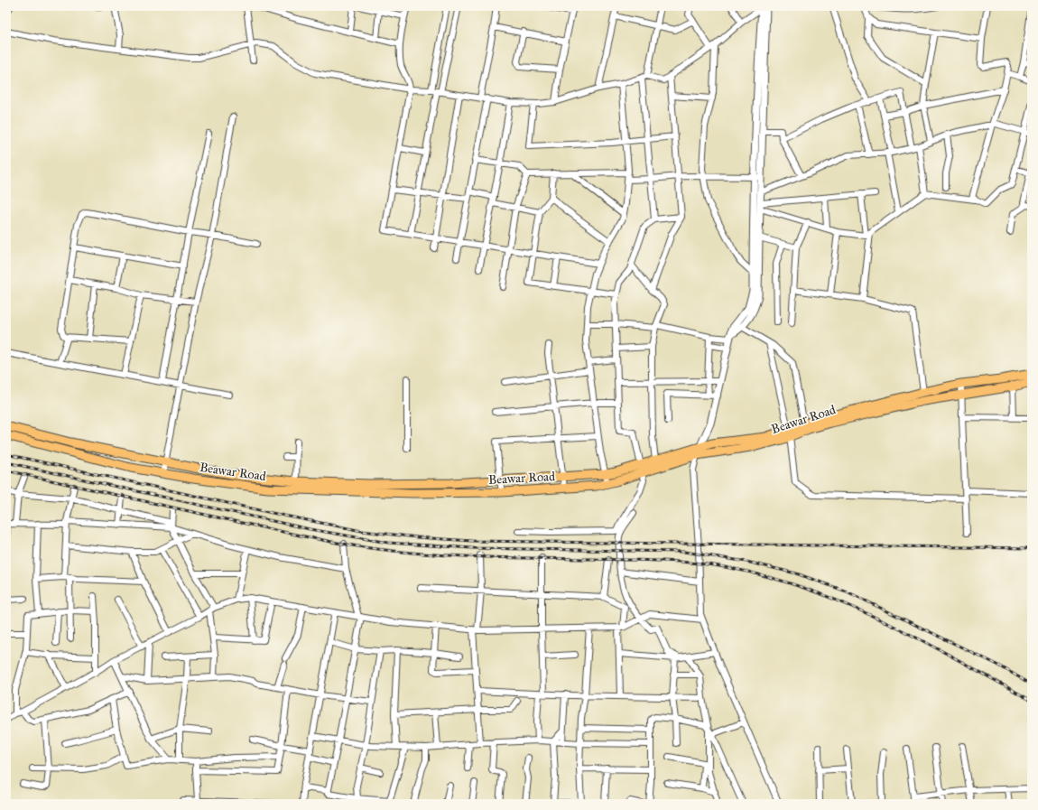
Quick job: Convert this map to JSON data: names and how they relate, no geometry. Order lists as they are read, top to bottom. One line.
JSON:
{"streets":{"main road":["Beawar Road"]}}
